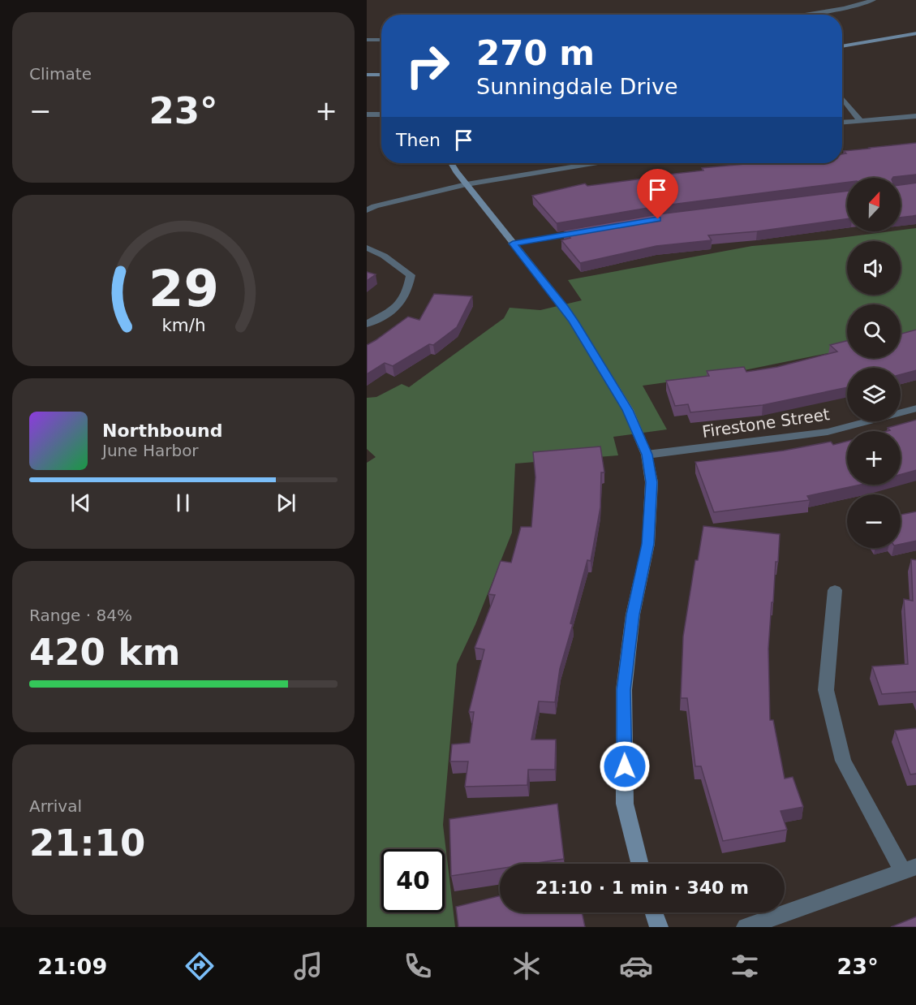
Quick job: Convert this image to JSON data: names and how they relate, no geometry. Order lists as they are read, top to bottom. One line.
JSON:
{"streets":{"street":["Firestone Street"]},"north":"top","page":{"tile":["Climate",["Range · 84%","420 km"],["Arrival","21:10"]],"turn":["270 m","Sunningdale Drive"],"heat":["−","23°","+"],"then":"Then","map_buttons":["+","−"],"song":["Northbound","June Harbor"],"limit":"40","trip":"21:10 · 1 min · 340 m","tabs":["21:09","23°"],"gauge":["29","km/h"]}}
